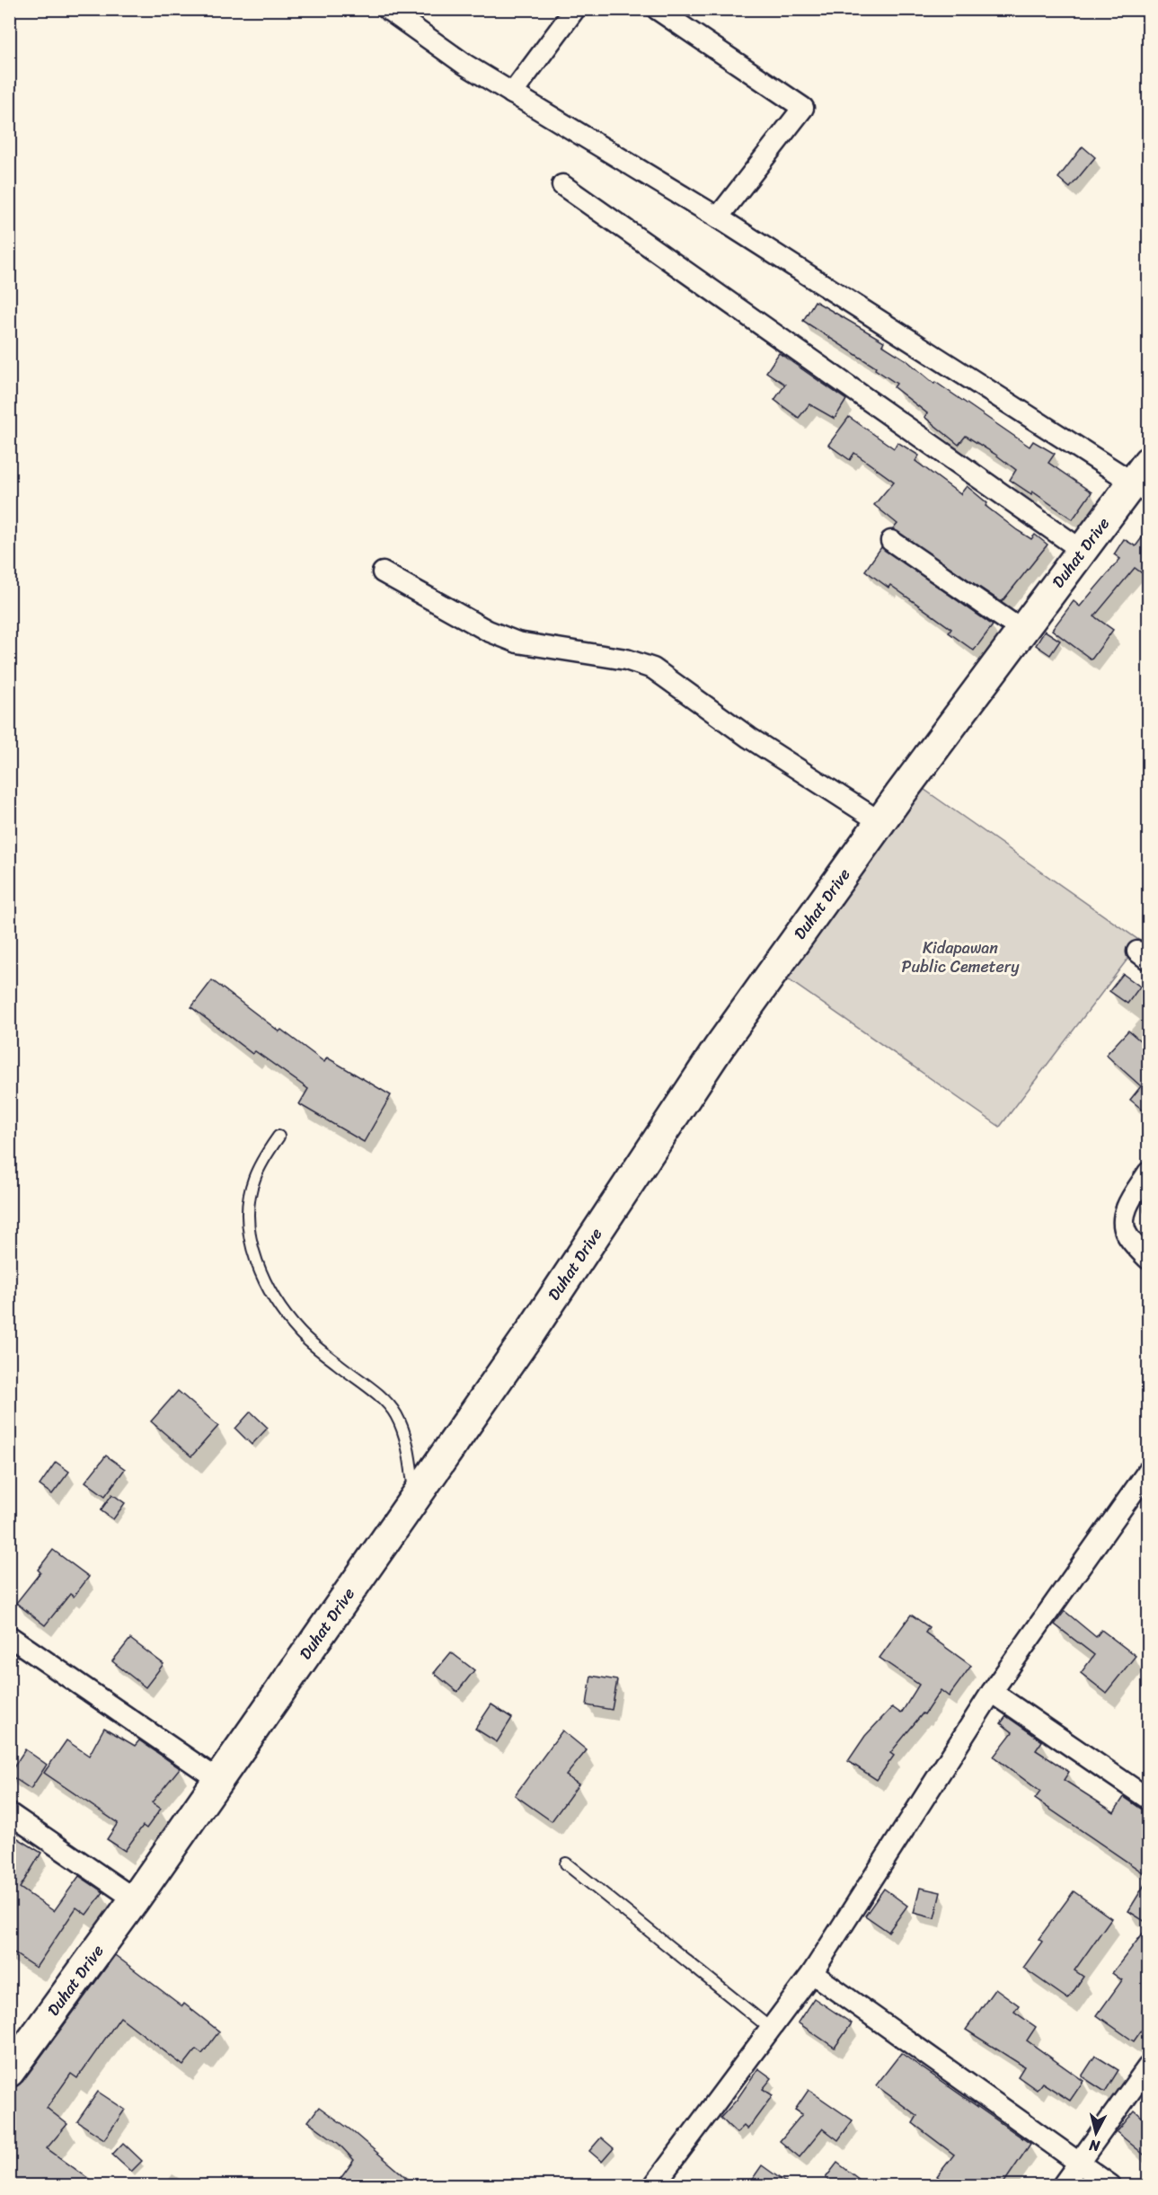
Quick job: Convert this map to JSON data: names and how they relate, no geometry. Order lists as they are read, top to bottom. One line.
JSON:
{"streets":{"street":["Duhat Drive"]},"parks":["Kidapawan Public Cemetery"],"north":"bottom"}
